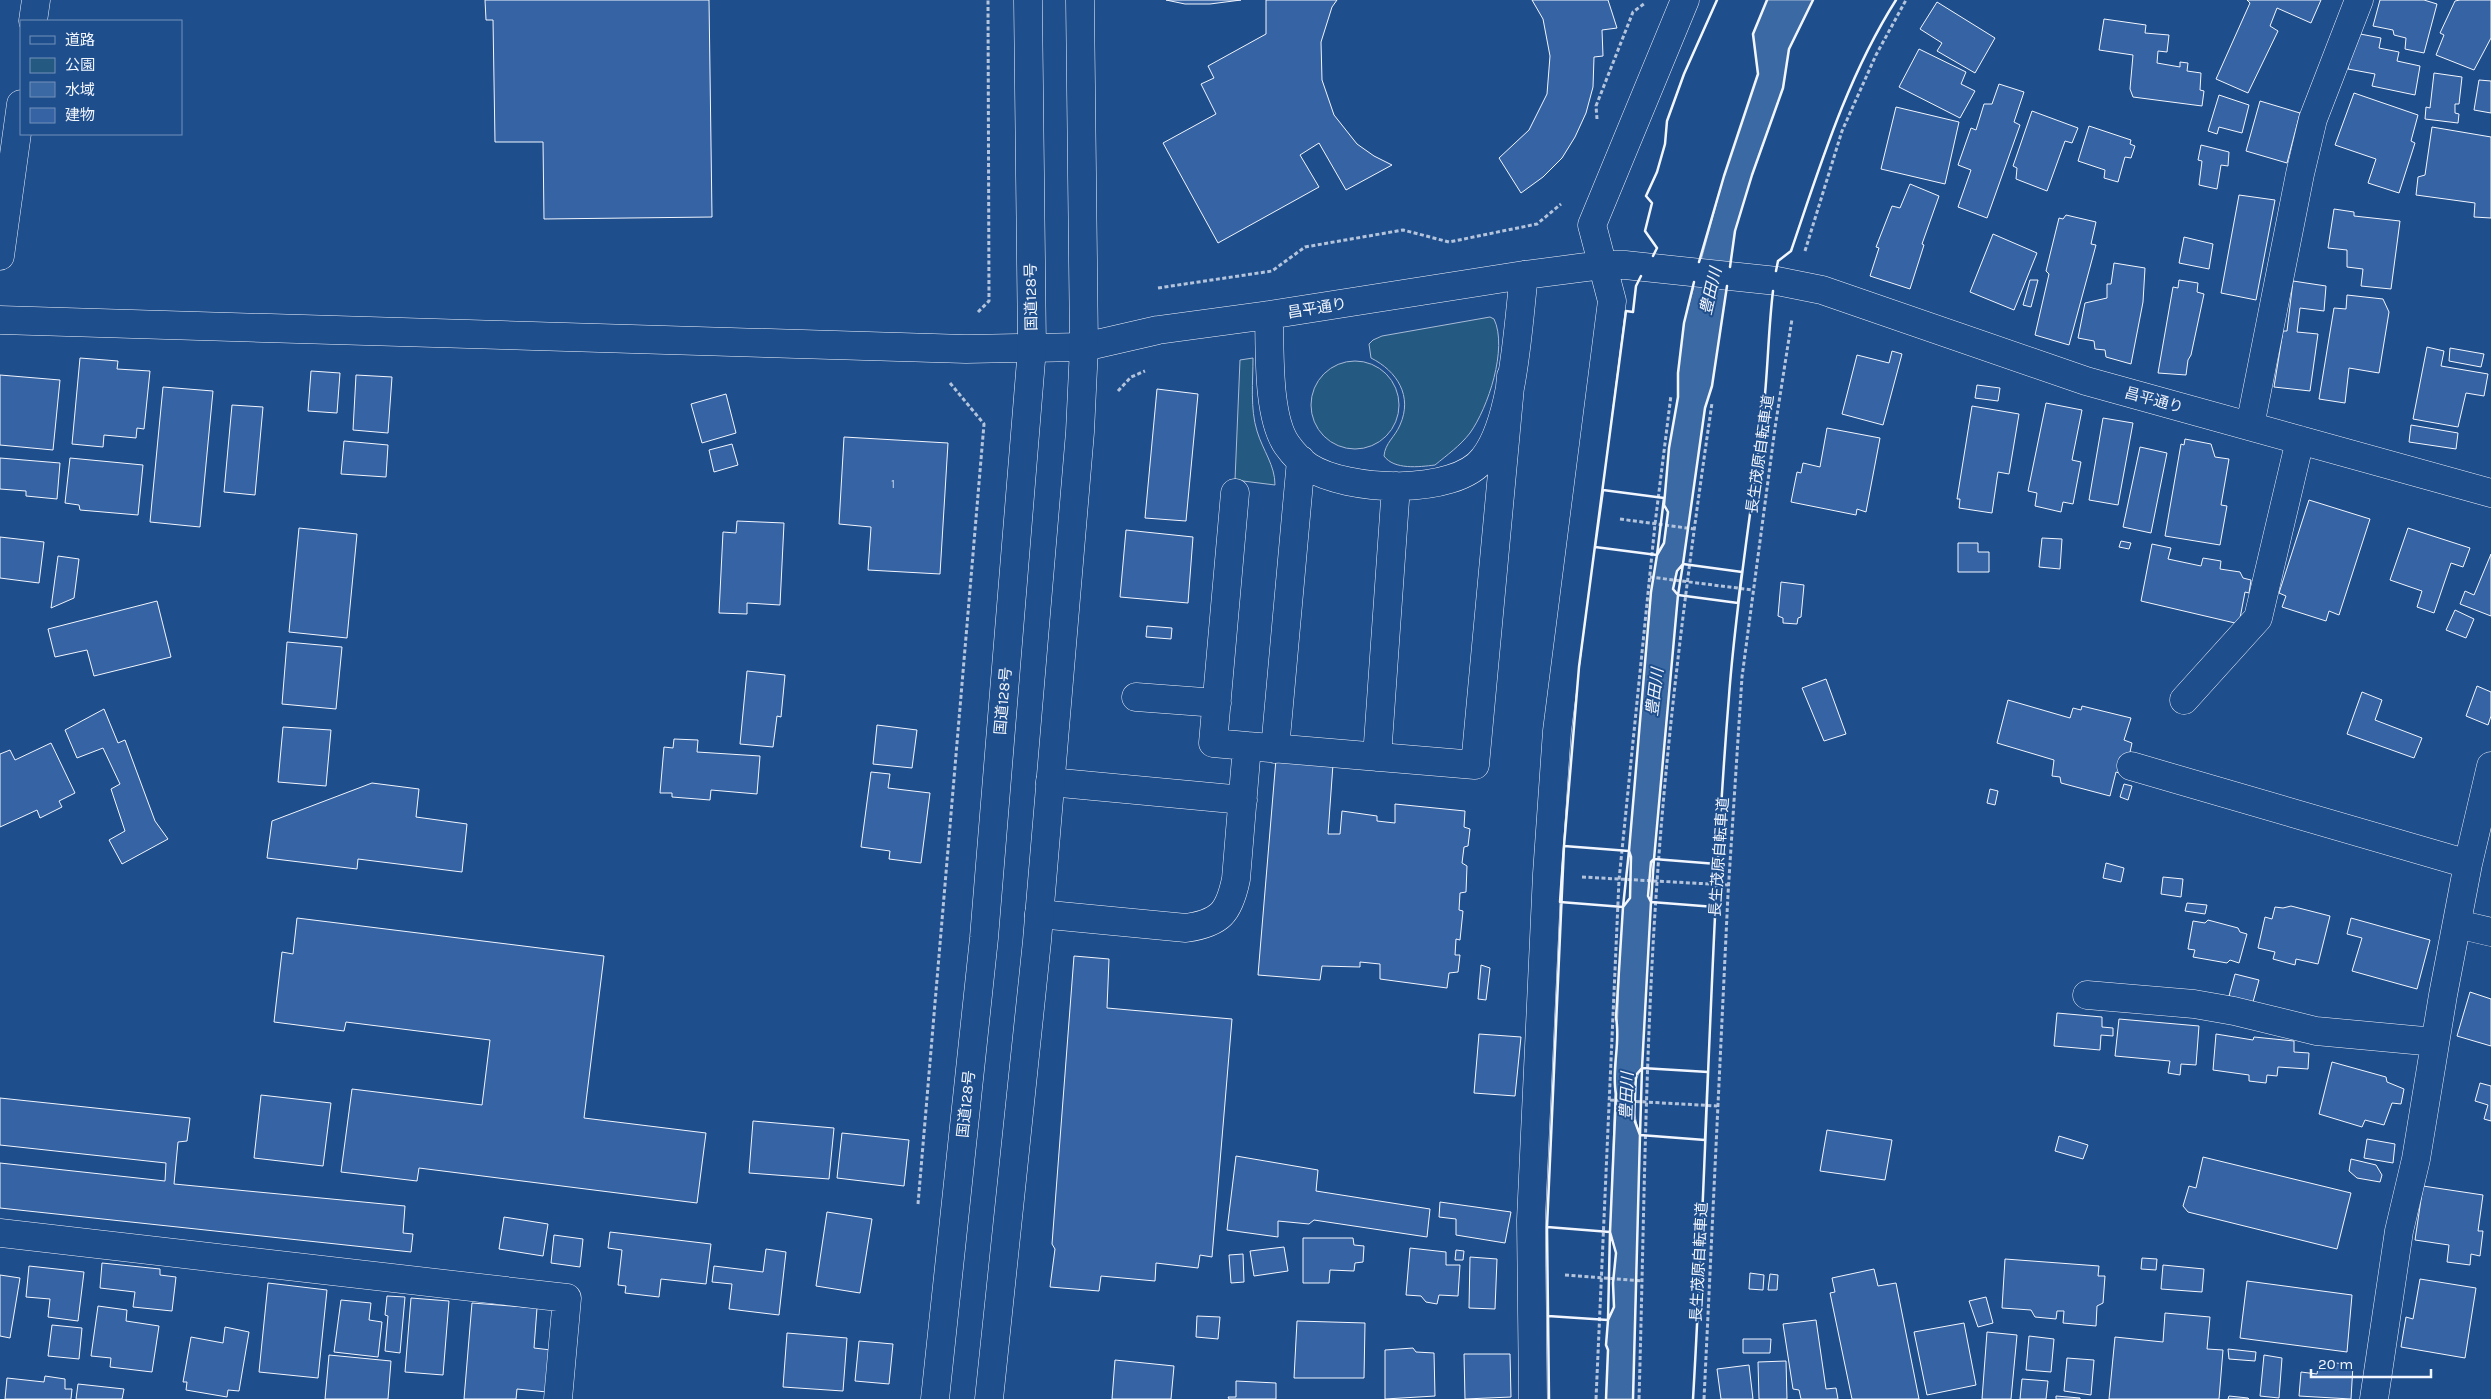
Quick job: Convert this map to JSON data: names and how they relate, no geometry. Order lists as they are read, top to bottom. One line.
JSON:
{"streets":{"main road":["国道128号","昌平通り"],"path":["長生茂原自転車道"]},"crossings":[["国道128号","昌平通り"]],"water":["豊田川"],"house_numbers":["1"],"legend":["道路","公園","水域","建物"],"scale_bar":"20 m"}
